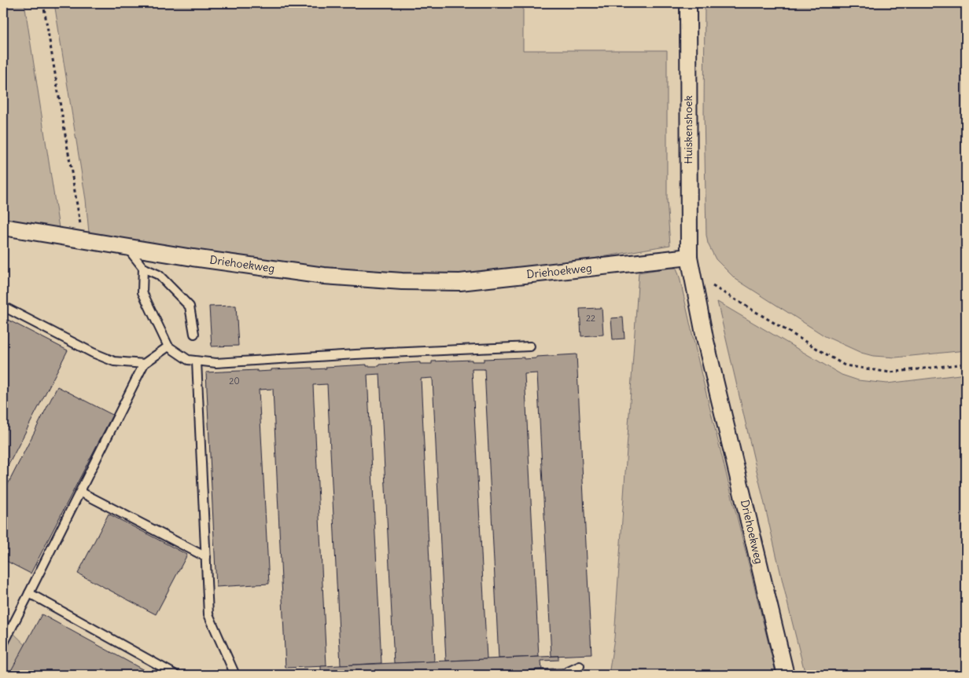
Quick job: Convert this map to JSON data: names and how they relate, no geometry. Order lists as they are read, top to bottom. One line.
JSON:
{"streets":{"street":["Huiskenshoek","Driehoekweg"]},"crossings":[["Huiskenshoek","Driehoekweg"]],"house_numbers":["22","20"]}
